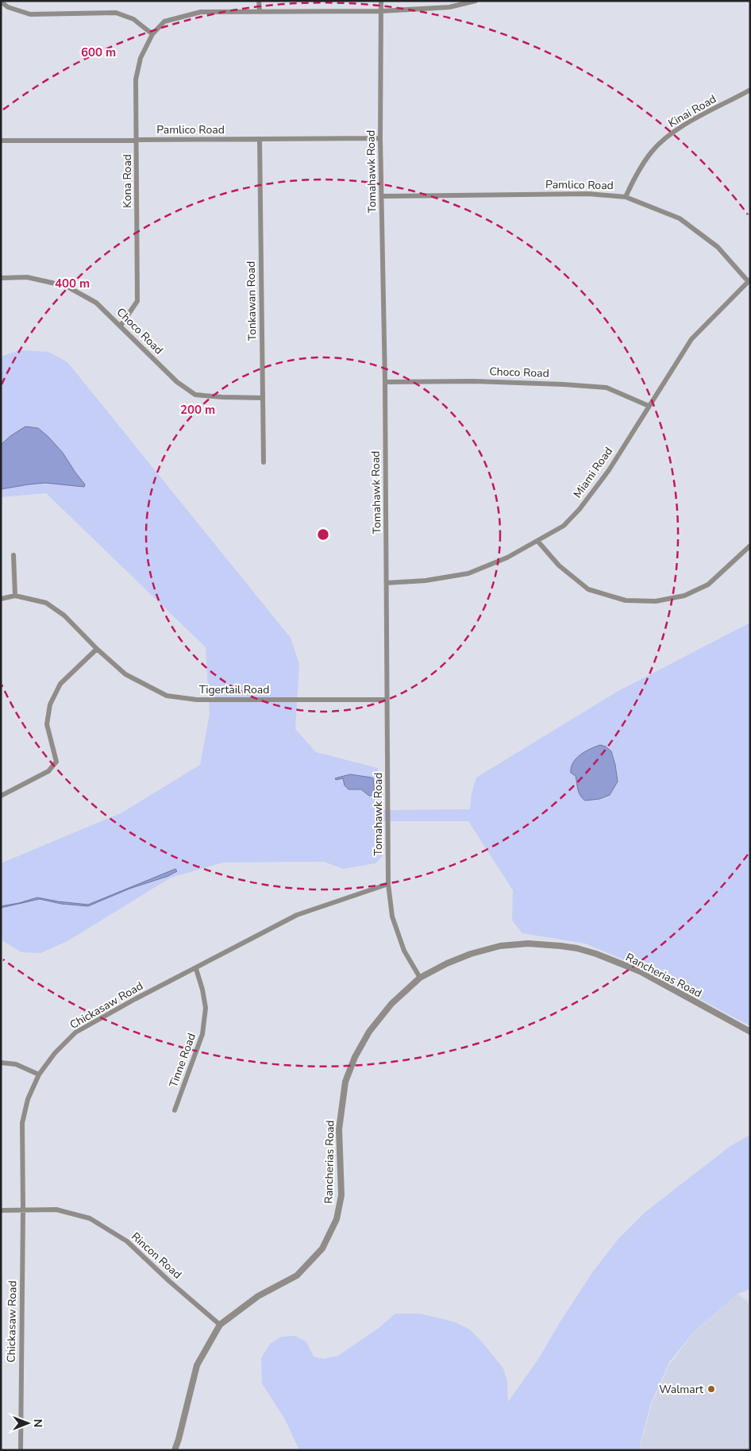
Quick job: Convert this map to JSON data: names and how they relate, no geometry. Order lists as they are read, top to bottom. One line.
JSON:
{"streets":{"street":["Kinai Road","Pamlico Road","Tomahawk Road","Kona Road","Tonkawan Road","Choco Road","Miami Road","Tigertail Road","Rancherias Road","Chickasaw Road","Tinne Road","Rincon Road"]},"crossings":[["Kinai Road","Pamlico Road"],["Pamlico Road","Tomahawk Road"],["Pamlico Road","Kona Road"],["Pamlico Road","Tonkawan Road"],["Pamlico Road","Miami Road"],["Tomahawk Road","Kona Road"],["Tomahawk Road","Choco Road"],["Tomahawk Road","Miami Road"],["Tomahawk Road","Tigertail Road"],["Tomahawk Road","Rancherias Road"],["Tomahawk Road","Chickasaw Road"],["Kona Road","Choco Road"],["Tonkawan Road","Choco Road"],["Choco Road","Miami Road"],["Rancherias Road","Rincon Road"],["Chickasaw Road","Tinne Road"],["Chickasaw Road","Rincon Road"]],"places":["Walmart"],"north":"right","rings":["600 m","400 m","200 m"]}
